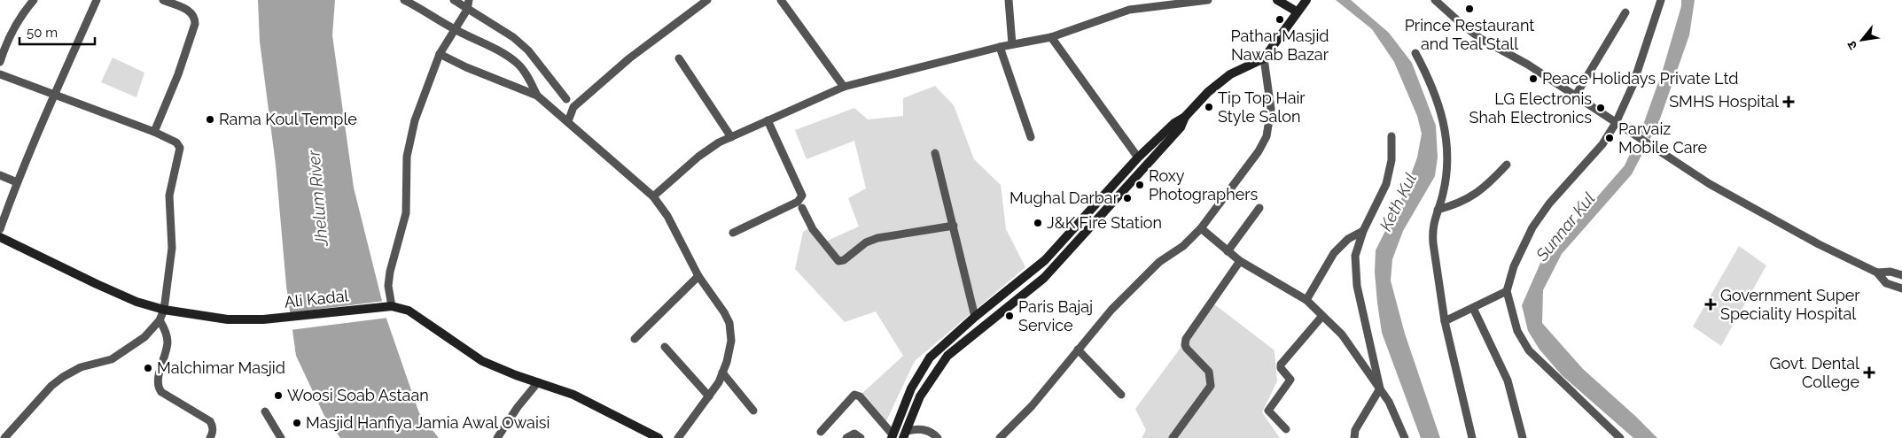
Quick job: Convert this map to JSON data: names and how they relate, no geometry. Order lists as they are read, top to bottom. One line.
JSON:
{"streets":{"main road":["Ali Kadal"]},"water":["Jhelum River","Keth Kul","Sunnar Kul"],"places":{"other":["Prince Restaurant and Teal Stall","Pathar Masjid Nawab Bazar","Peace Holidays Private Ltd","Tip Top Hair Style Salon","LG Electronis Shah Electronics","Rama Koul Temple","Parvaiz Mobile Care","Roxy Photographers","Mughal Darbar","J&K Fire Station","Paris Bajaj Service","Malchimar Masjid","Woosi Soab Astaan","Masjid Hanfiya Jamia Awal Owaisi"],"health":["SMHS Hospital","Government Super Speciality Hospital","Govt. Dental College"]},"scale_bar":"50 m","north":"bottom left"}
